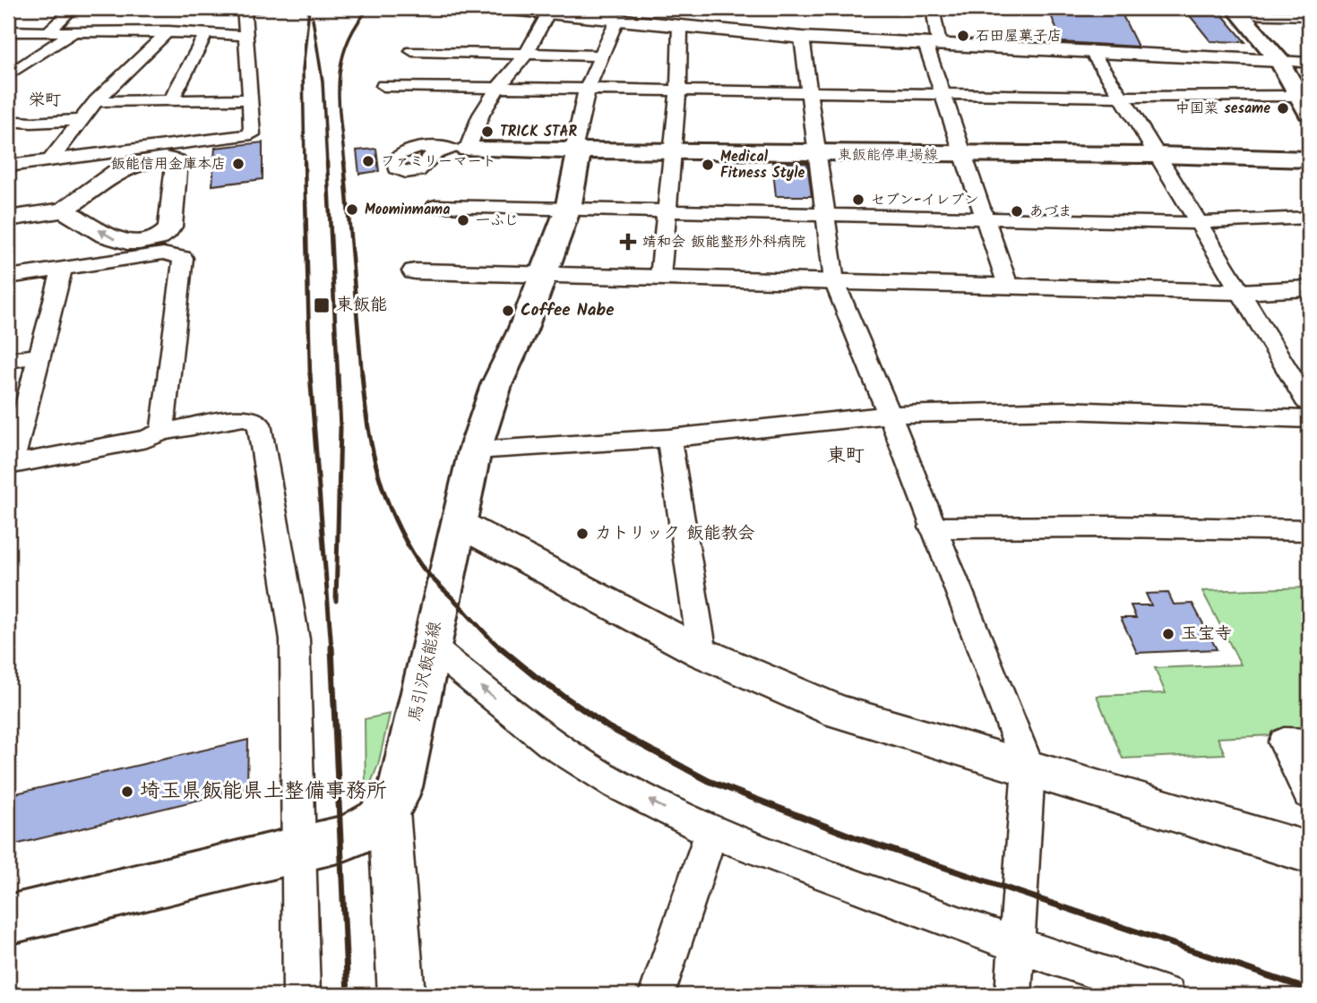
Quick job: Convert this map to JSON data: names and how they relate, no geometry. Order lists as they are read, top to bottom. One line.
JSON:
{"streets":{"main road":["東飯能停車場線","馬引沢飯能線"]},"crossings":[["東飯能停車場線","馬引沢飯能線"]],"districts":["栄町","東町"],"places":{"other":["石田屋菓子店","中国菜 sesame","TRICK STAR","ファミリーマート","飯能信用金庫本店","Medical Fitness Style","セブン-イレブン","Moominmama","あづま","一ふじ","Coffee Nabe","カトリック 飯能教会","玉宝寺","埼玉県飯能県土整備事務所"],"health":["靖和会 飯能整形外科病院"],"transit":["東飯能"]}}
